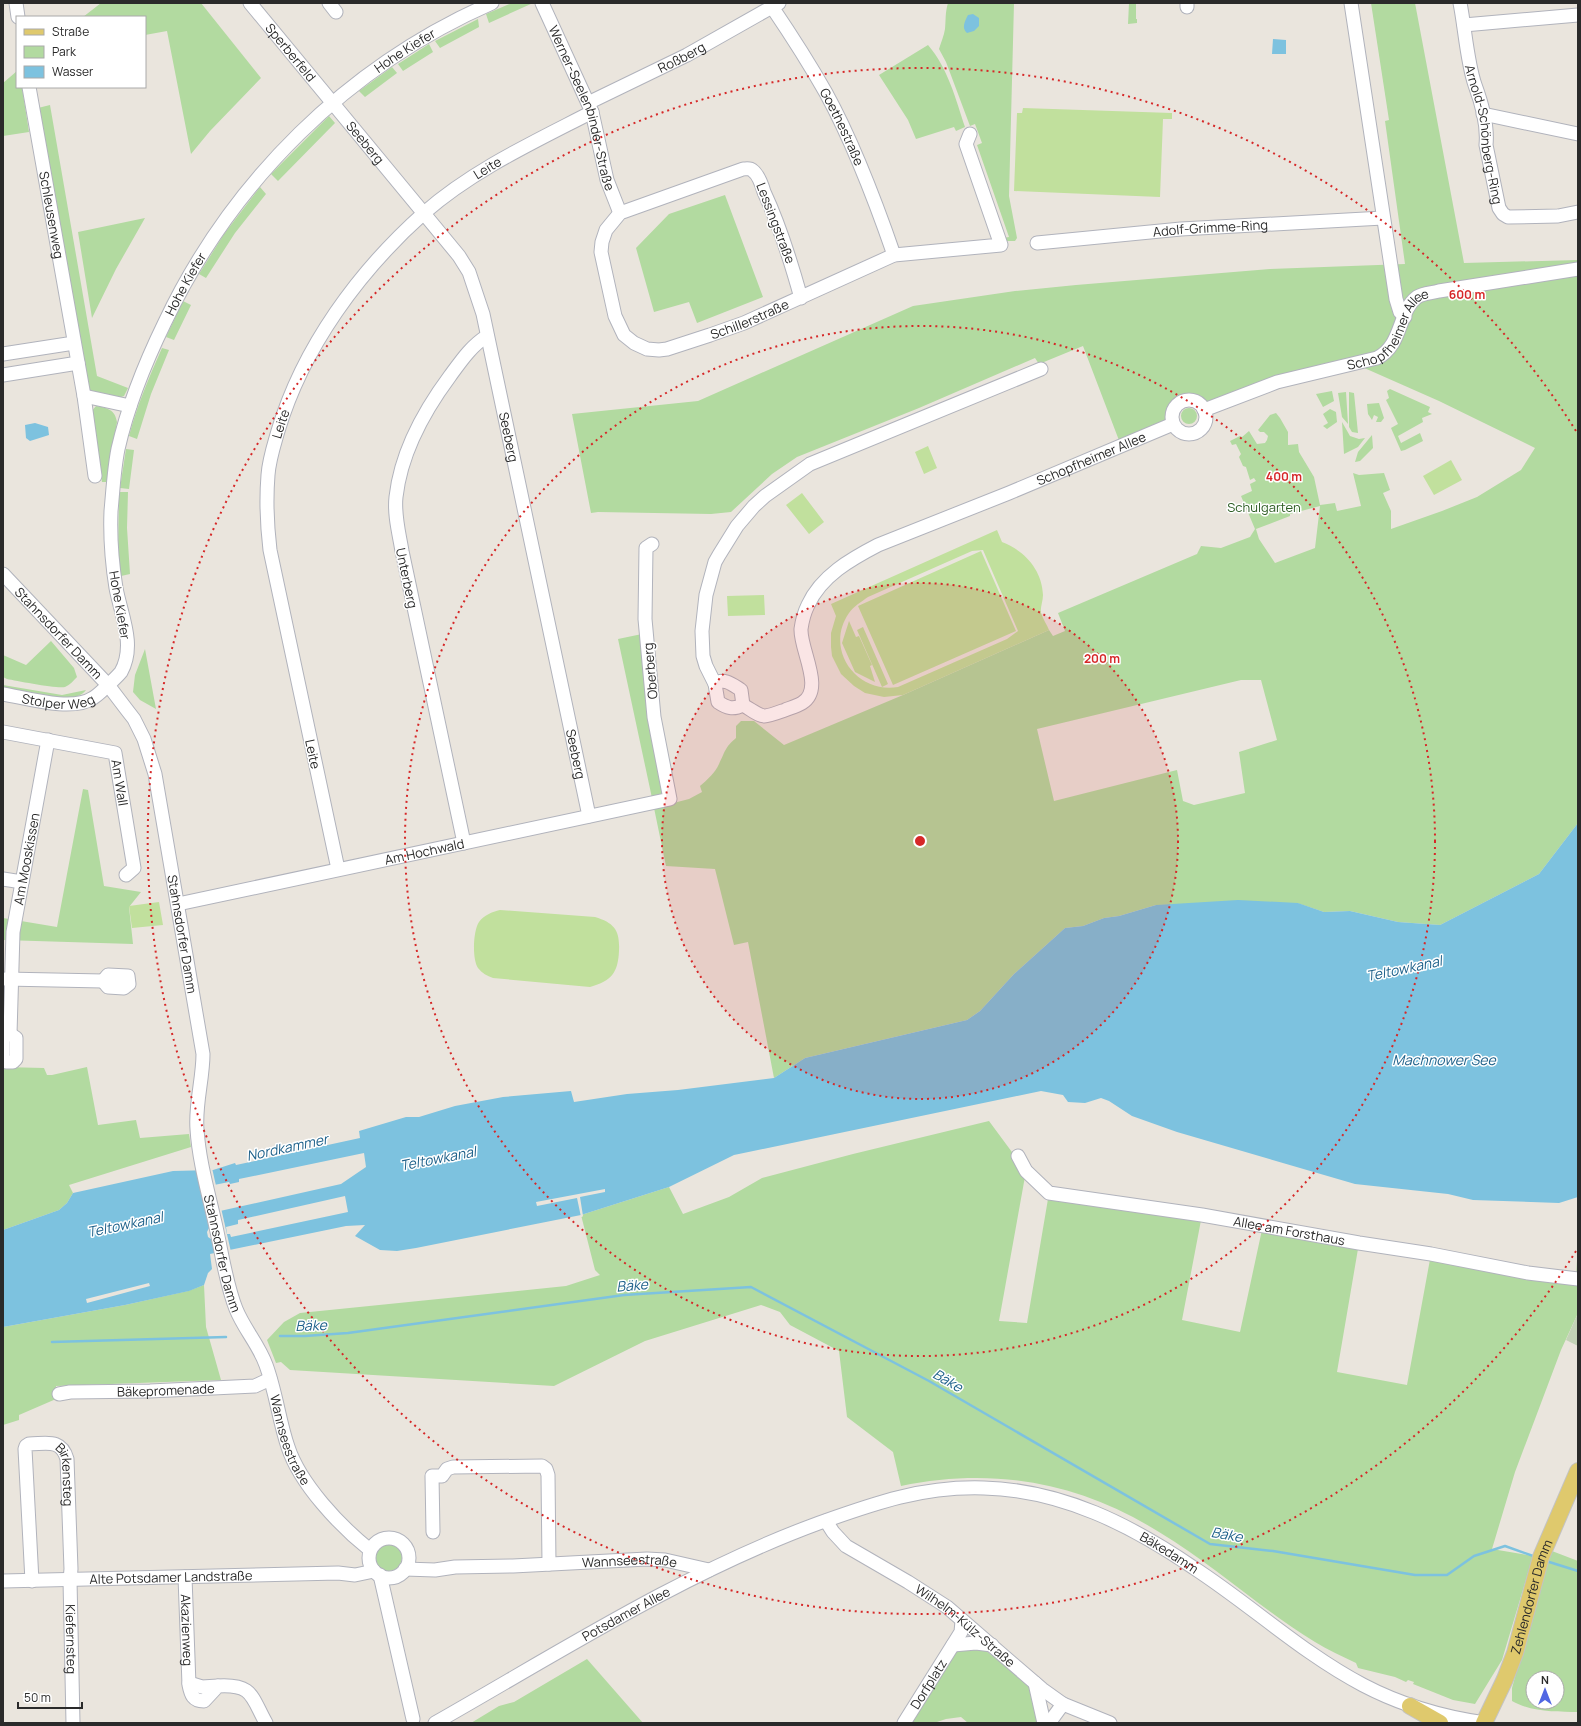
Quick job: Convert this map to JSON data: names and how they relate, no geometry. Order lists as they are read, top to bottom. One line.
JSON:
{"streets":{"main road":["Zehlendorfer Damm"],"street":["Hohe Kiefer","Sperberfeld","Roßberg","Werner-Seelenbinder-Straße","Goethestraße","Arnold-Schönberg-Ring","Seeberg","Leite","Schleusenweg","Lessingstraße","Adolf-Grimme-Ring","Schillerstraße","Schopfheimer Allee","Unterberg","Stahnsdorfer Damm","Oberberg","Stolper Weg","Am Wall","Am Hochwald","Am Mooskissen","Allee am Forsthaus","Bäkepromenade","Wannseestraße","Birkensteg","Bäkedamm","Alte Potsdamer Landstraße","Potsdamer Allee","Wilhelm-Külz-Straße","Akazienweg","Kiefernsteg","Dorfplatz"]},"crossings":[["Hohe Kiefer","Sperberfeld"],["Hohe Kiefer","Seeberg"],["Hohe Kiefer","Stahnsdorfer Damm"],["Hohe Kiefer","Stolper Weg"],["Sperberfeld","Seeberg"],["Roßberg","Werner-Seelenbinder-Straße"],["Roßberg","Goethestraße"],["Roßberg","Leite"],["Werner-Seelenbinder-Straße","Leite"],["Werner-Seelenbinder-Straße","Lessingstraße"],["Werner-Seelenbinder-Straße","Schillerstraße"],["Goethestraße","Schillerstraße"],["Seeberg","Leite"],["Seeberg","Unterberg"],["Seeberg","Am Hochwald"],["Leite","Am Hochwald"],["Lessingstraße","Schillerstraße"],["Unterberg","Am Hochwald"],["Stahnsdorfer Damm","Stolper Weg"],["Stahnsdorfer Damm","Am Hochwald"],["Stahnsdorfer Damm","Wannseestraße"],["Oberberg","Am Hochwald"],["Am Wall","Am Mooskissen"],["Bäkepromenade","Wannseestraße"],["Wannseestraße","Alte Potsdamer Landstraße"],["Wannseestraße","Potsdamer Allee"],["Birkensteg","Alte Potsdamer Landstraße"],["Birkensteg","Kiefernsteg"],["Bäkedamm","Zehlendorfer Damm"],["Bäkedamm","Potsdamer Allee"],["Bäkedamm","Wilhelm-Külz-Straße"],["Alte Potsdamer Landstraße","Akazienweg"],["Alte Potsdamer Landstraße","Kiefernsteg"],["Potsdamer Allee","Wilhelm-Külz-Straße"],["Wilhelm-Külz-Straße","Dorfplatz"]],"water":["Teltowkanal","Machnower See","Nordkammer","Bäke"],"parks":["Schulgarten"],"legend":["Straße","Park","Wasser"],"scale_bar":"50 m","north":"top","rings":["600 m","400 m","200 m"]}
